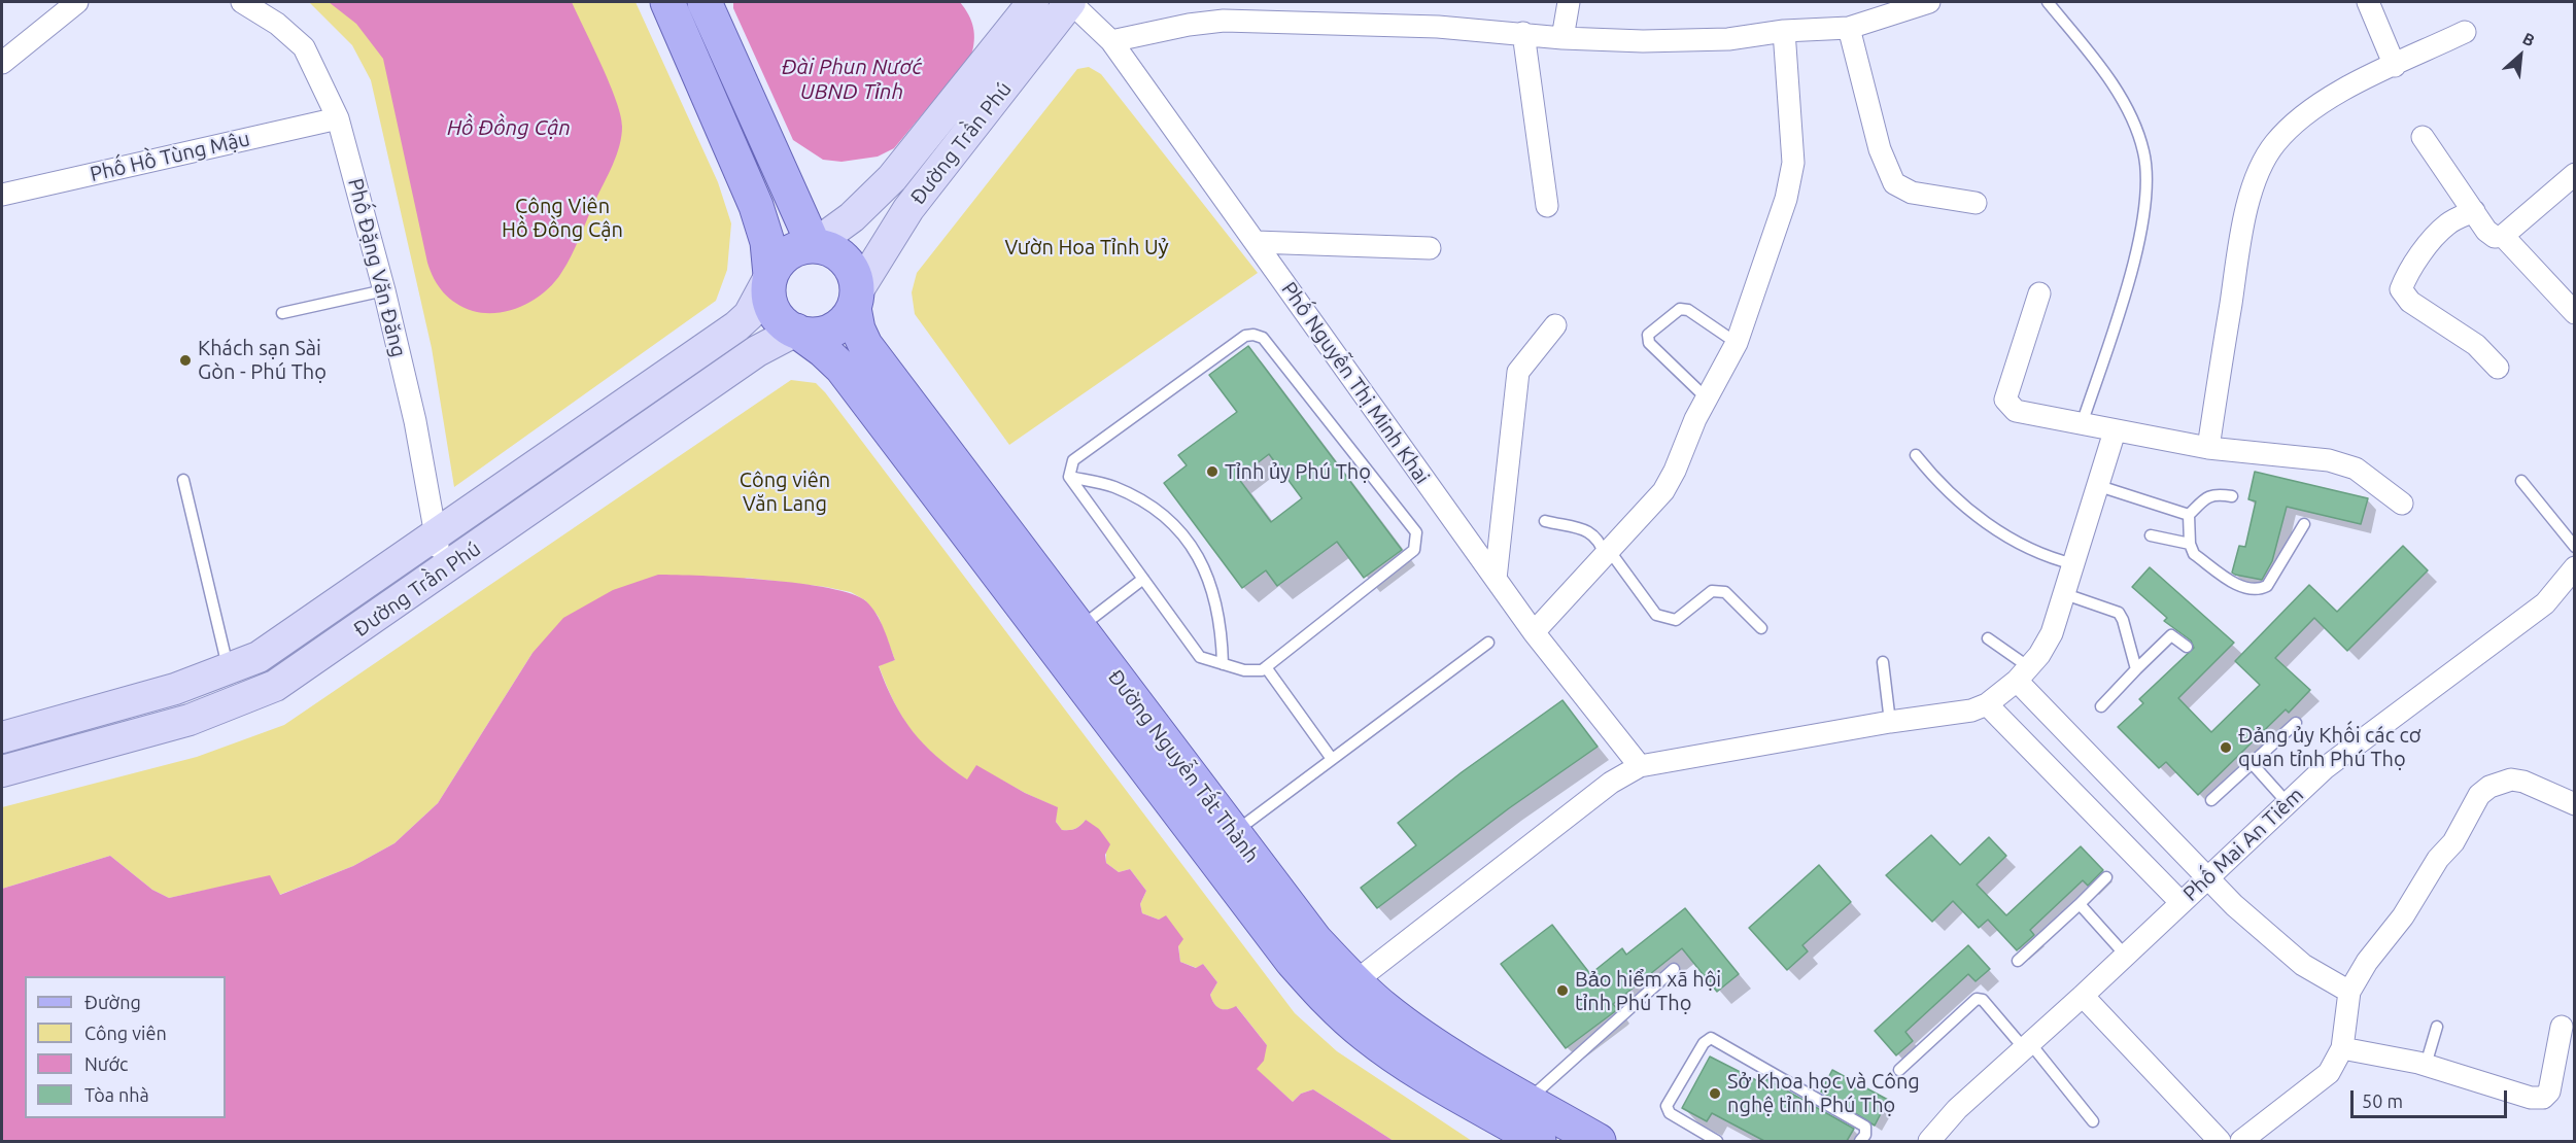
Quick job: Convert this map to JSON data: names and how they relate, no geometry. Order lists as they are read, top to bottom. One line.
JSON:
{"streets":{"main road":["Đường Trần Phú","Đường Nguyễn Tất Thành"],"street":["Phố Hồ Tùng Mậu","Phố Đặng Văn Đăng","Phố Nguyễn Thị Minh Khai","Phố Mai An Tiêm"]},"crossings":[["Đường Trần Phú","Phố Đặng Văn Đăng"],["Đường Trần Phú","Phố Nguyễn Thị Minh Khai"],["Đường Trần Phú","Đường Nguyễn Tất Thành"],["Phố Hồ Tùng Mậu","Phố Đặng Văn Đăng"]],"water":["Đài Phun Nước UBND Tỉnh","Hồ Đồng Cận"],"parks":["Công Viên Hồ Đồng Cận","Vườn Hoa Tỉnh Uỷ","Công viên Văn Lang"],"places":["Khách sạn Sài Gòn - Phú Thọ","Tỉnh ủy Phú Thọ","Đảng ủy Khối các cơ quan tỉnh Phú Thọ","Bảo hiểm xã hội tỉnh Phú Thọ","Sở Khoa học và Công nghệ tỉnh Phú Thọ"],"legend":["Đường","Công viên","Nước","Tòa nhà"],"scale_bar":"50 m","north":"top right"}
